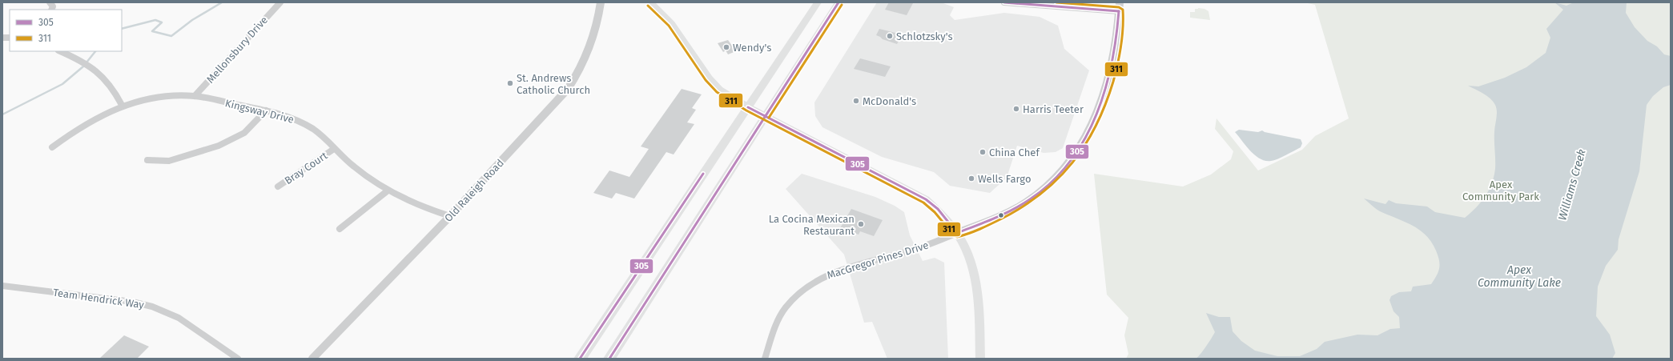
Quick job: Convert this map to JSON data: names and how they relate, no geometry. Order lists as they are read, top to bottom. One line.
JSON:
{"streets":{"street":["Mellonsbury Drive","Kingsway Drive","Bray Court","Old Raleigh Road","MacGregor Pines Drive","Team Hendrick Way"]},"crossings":[["Mellonsbury Drive","Kingsway Drive"],["Kingsway Drive","Bray Court"],["Kingsway Drive","Old Raleigh Road"]],"water":["Williams Creek","Apex Community Lake"],"parks":["Apex Community Park"],"places":["Schlotzsky's","Wendy's","St. Andrews Catholic Church","McDonald's","Harris Teeter","China Chef","Wells Fargo","La Cocina Mexican Restaurant"],"lines":["transit line 305","transit line 311"],"legend":["305","311"]}
